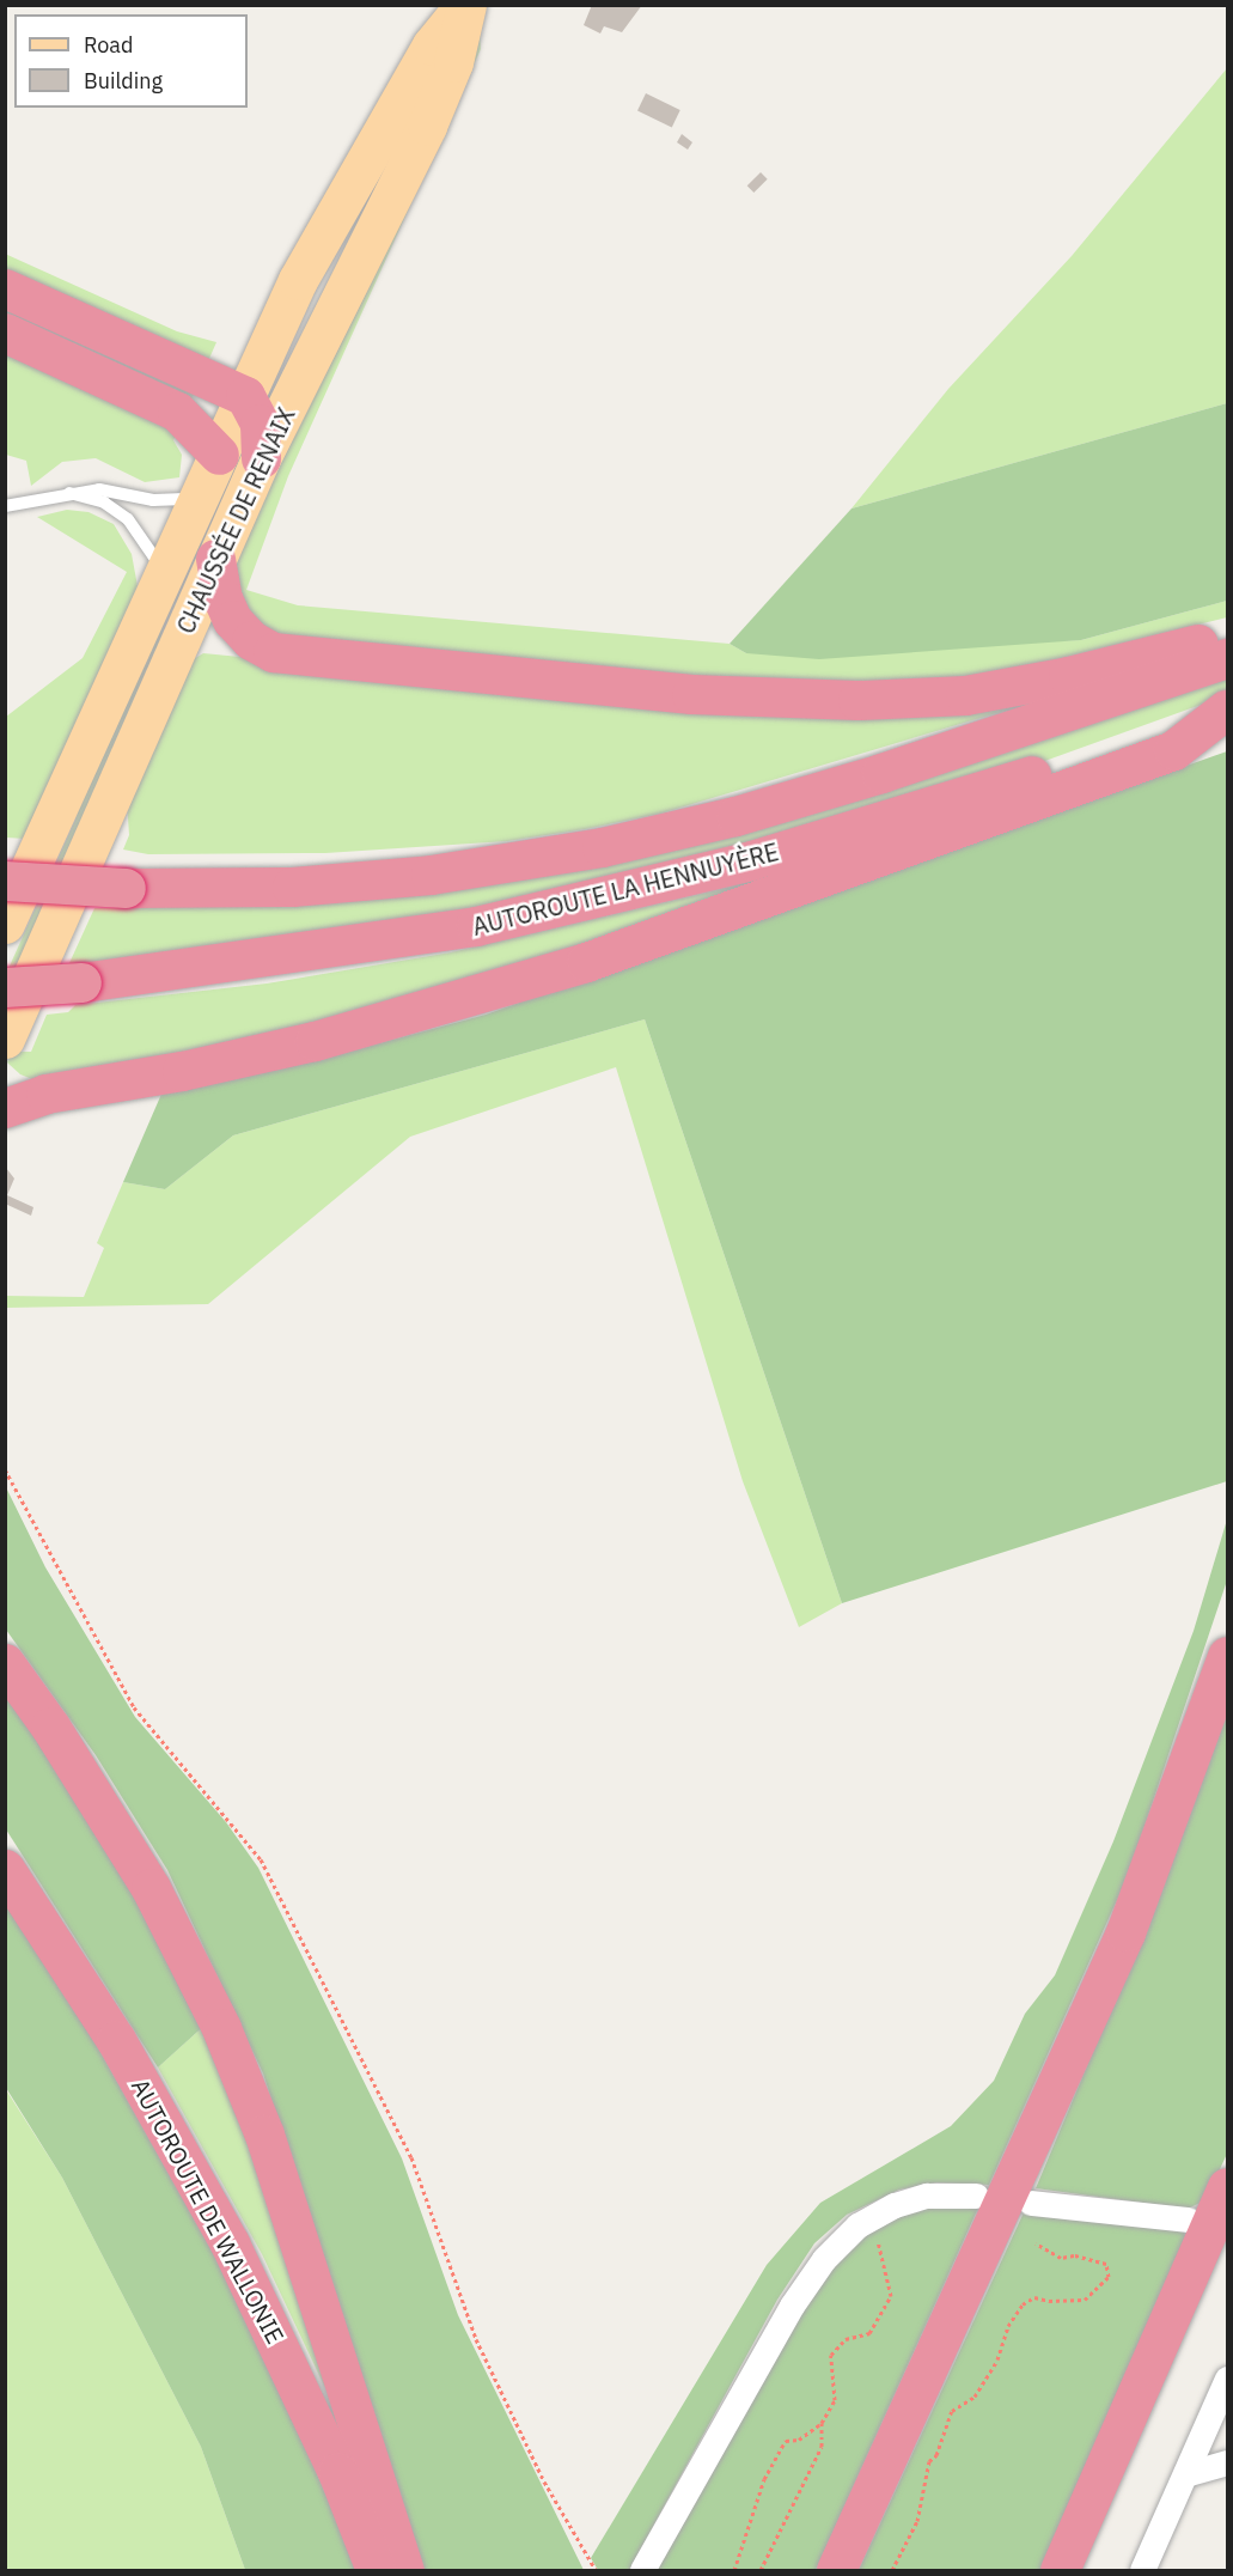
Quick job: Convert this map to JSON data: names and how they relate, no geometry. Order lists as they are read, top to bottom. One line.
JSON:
{"streets":{"highway":["AUTOROUTE LA HENNUYÈRE","AUTOROUTE DE WALLONIE"],"main road":["CHAUSSÉE DE RENAIX"]},"legend":["Road","Building"]}
